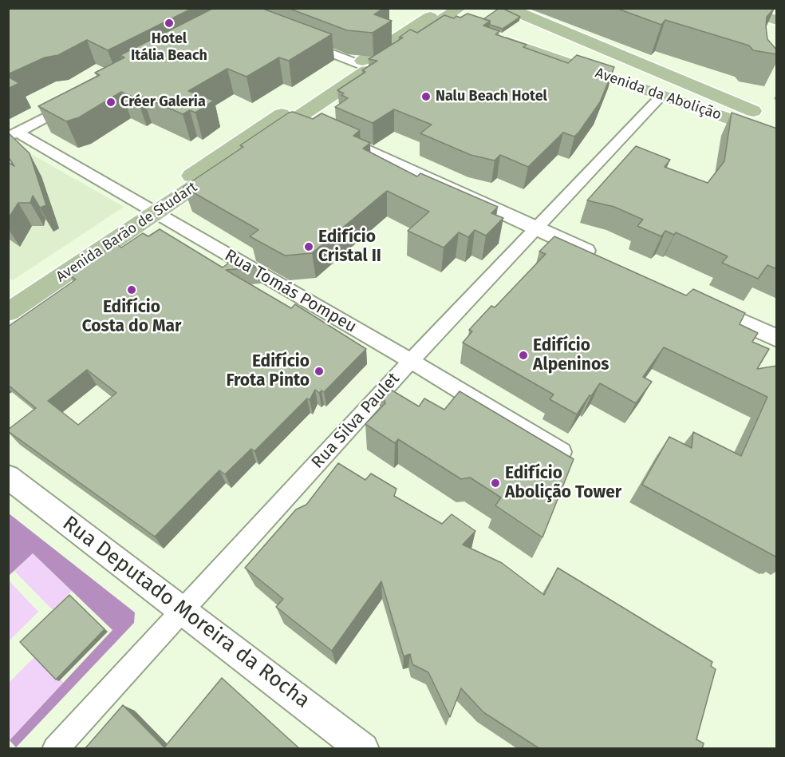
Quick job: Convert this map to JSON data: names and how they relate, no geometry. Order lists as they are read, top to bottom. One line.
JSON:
{"streets":{"main road":["Avenida da Abolição","Avenida Barão de Studart"],"street":["Rua Tomás Pompeu","Rua Silva Paulet","Rua Deputado Moreira da Rocha"]},"crossings":[["Avenida da Abolição","Rua Silva Paulet"],["Avenida Barão de Studart","Rua Tomás Pompeu"],["Rua Tomás Pompeu","Rua Silva Paulet"],["Rua Silva Paulet","Rua Deputado Moreira da Rocha"]],"places":["Hotel Itália Beach","Nalu Beach Hotel","Créer Galeria","Edifício Cristal II","Edifício Costa do Mar","Edifício Alpeninos","Edifício Frota Pinto","Edifício Abolição Tower"]}
